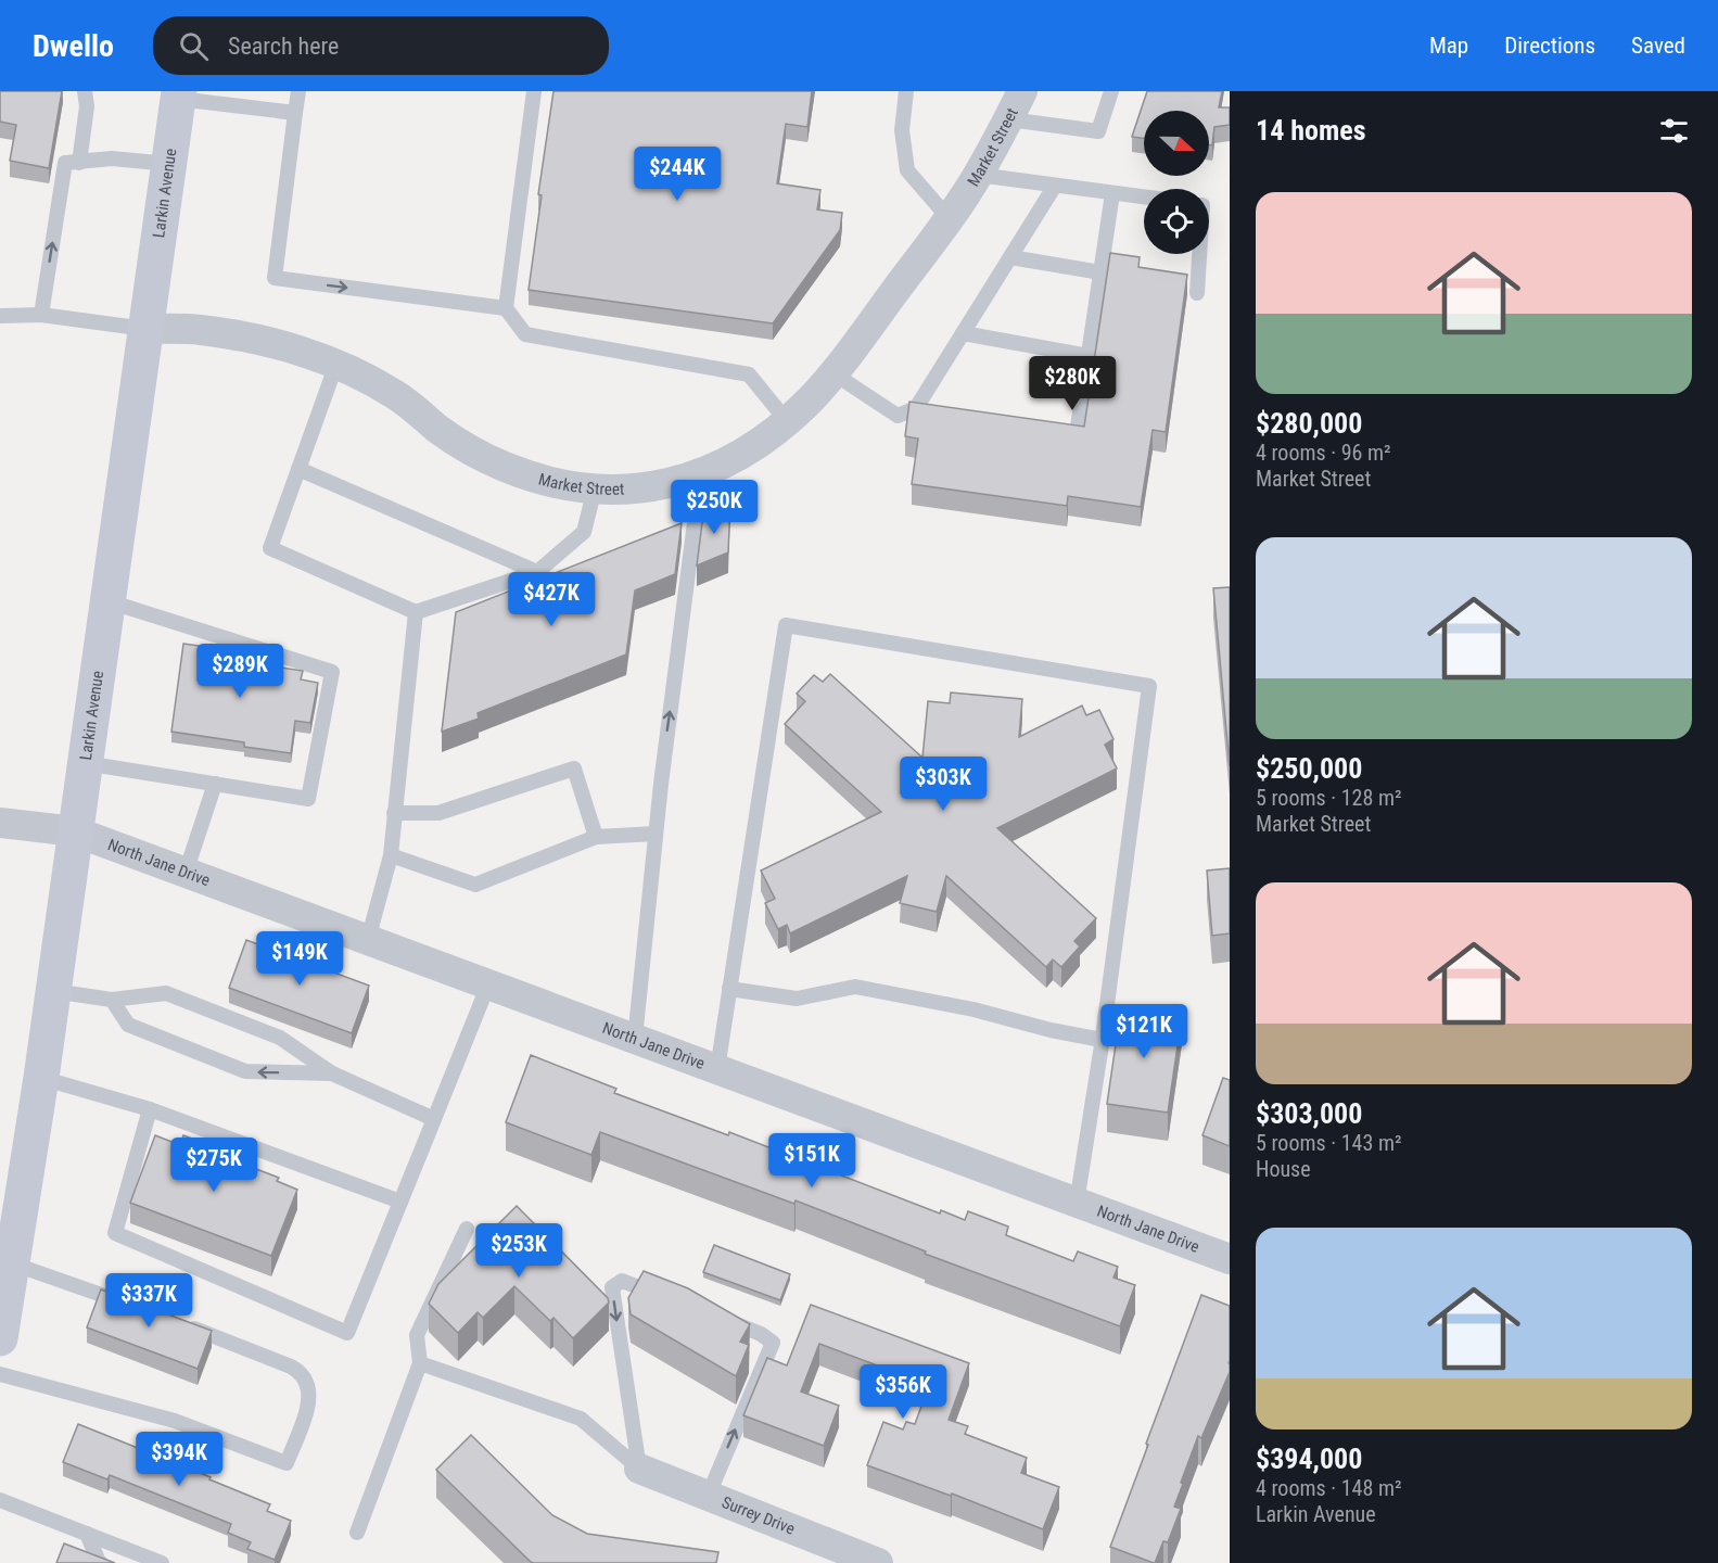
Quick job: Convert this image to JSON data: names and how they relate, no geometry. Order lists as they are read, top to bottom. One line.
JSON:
{"streets":{"main road":["Larkin Avenue"],"street":["Market Street","North Jane Drive","Surrey Drive"]},"crossings":[["Market Street","Larkin Avenue"],["Larkin Avenue","North Jane Drive"]],"north":"right","page":{"header":"Dwello","search":"Search here","nav":["Map","Directions","Saved"],"heading":"14 homes","price":["$244K","$280K","$250K","$427K","$289K","$303K","$149K","$121K","$151K","$275K","$253K","$337K","$356K","$394K"],"list":[{"name":"$280,000","note":"4 rooms · 96 m² · Market Street"},{"name":"$250,000","note":"5 rooms · 128 m² · Market Street"},{"name":"$303,000","note":"5 rooms · 143 m² · House"},{"name":"$394,000","note":"4 rooms · 148 m² · Larkin Avenue"}]}}
